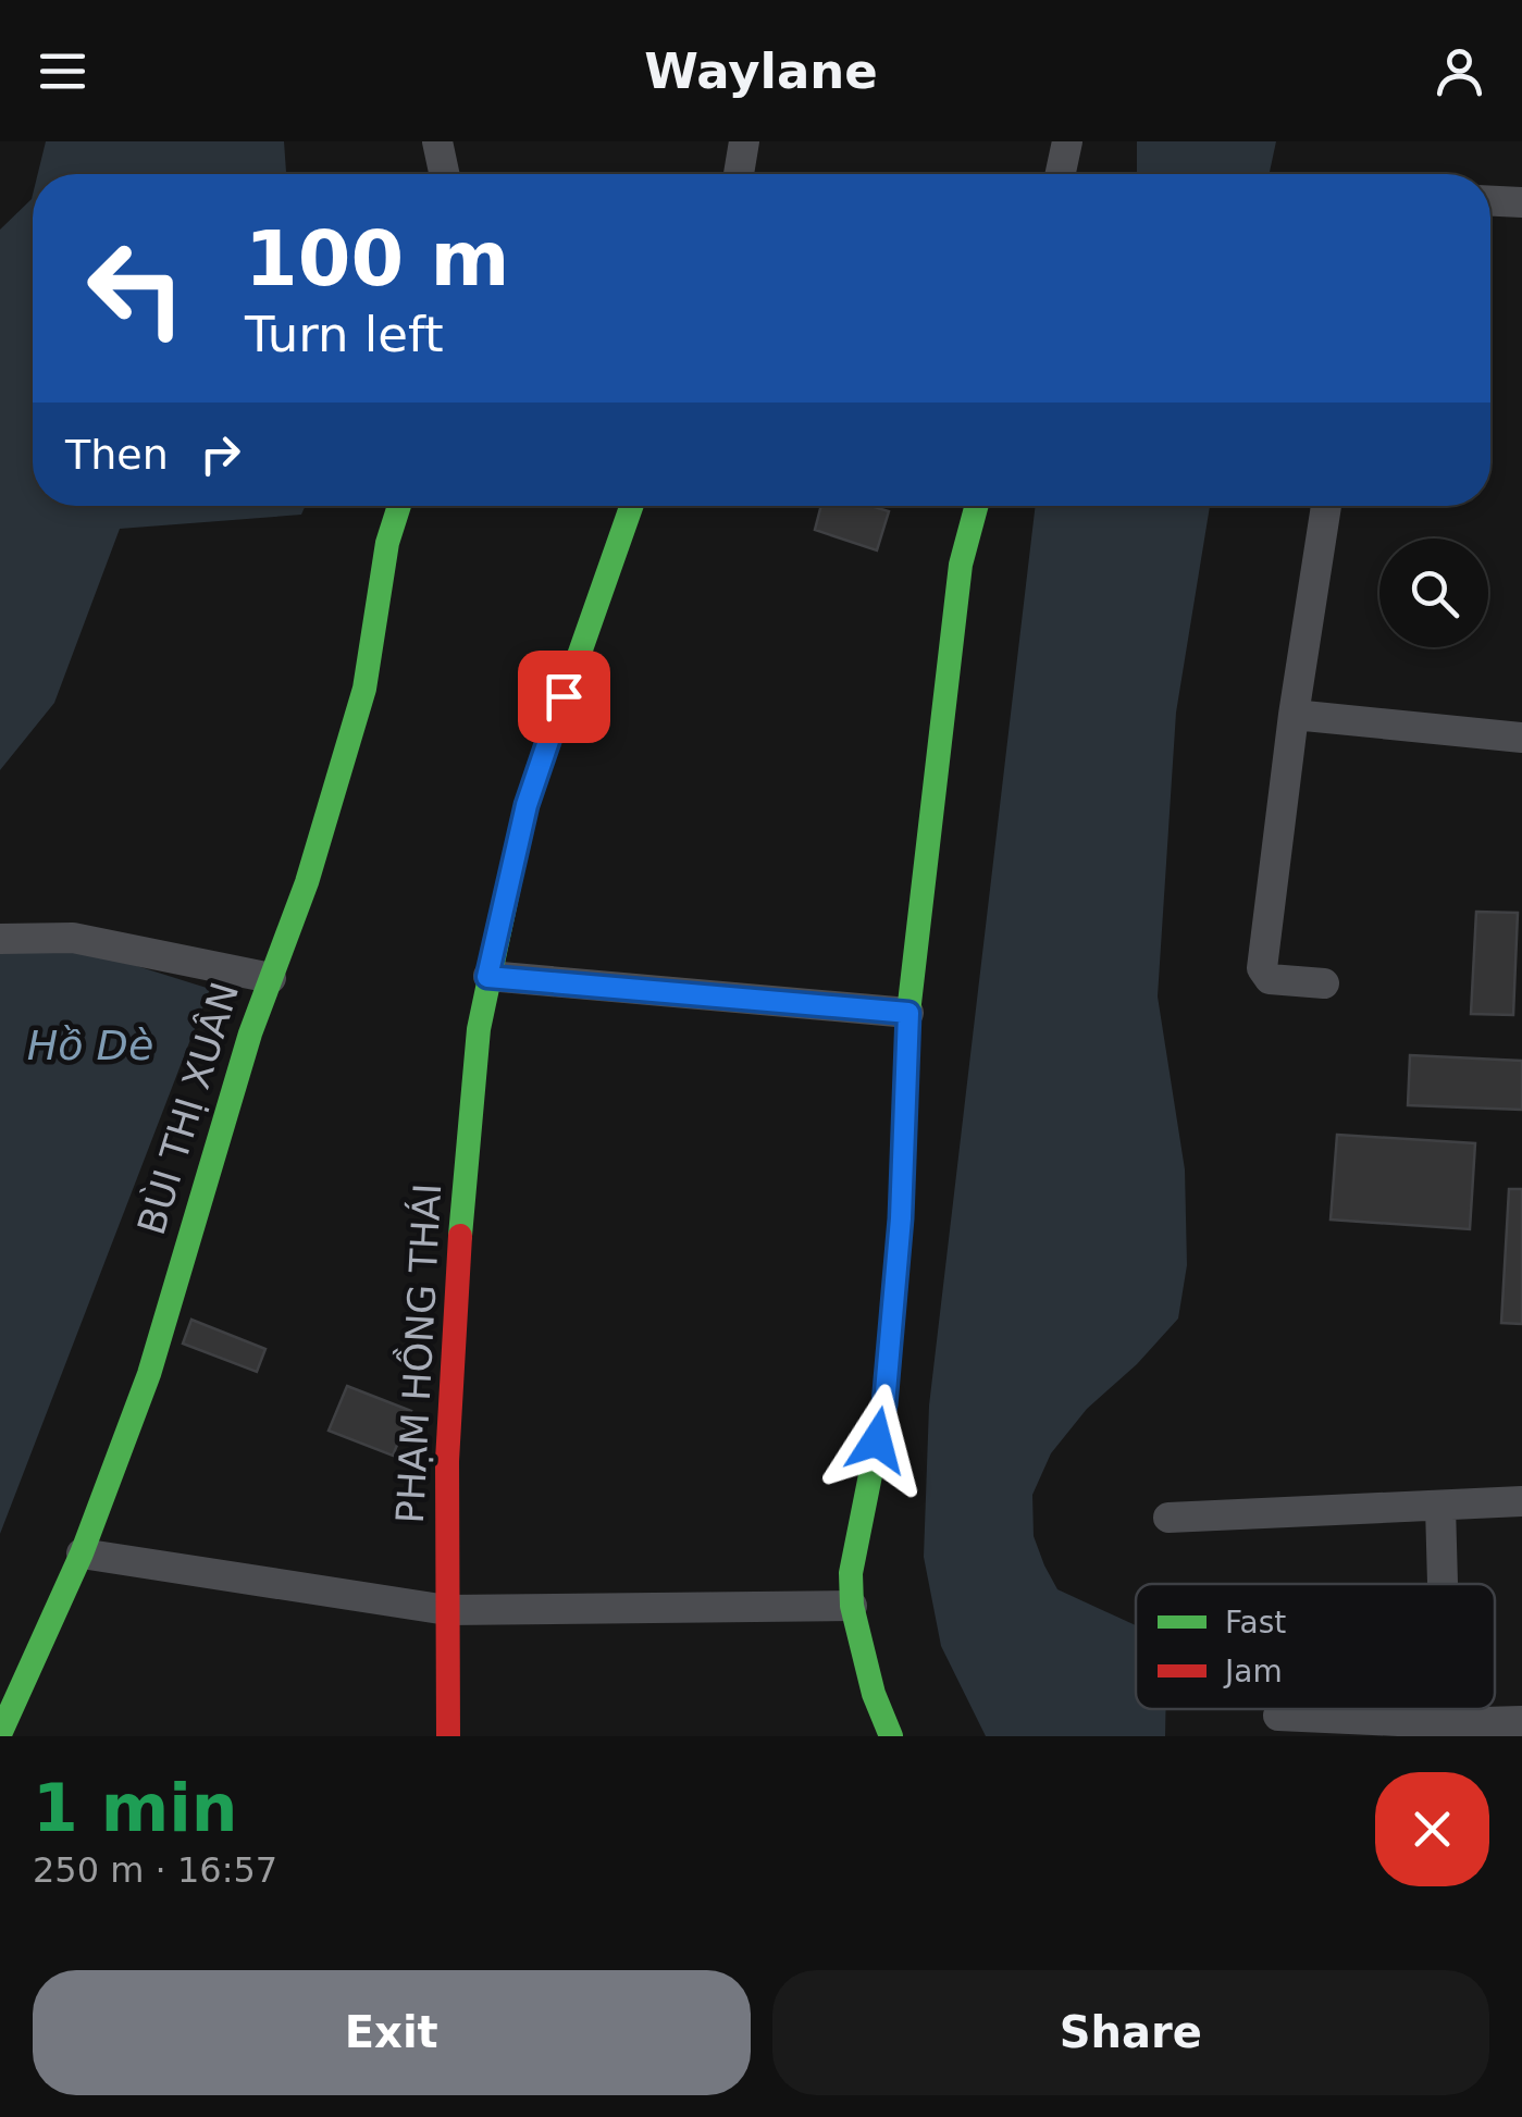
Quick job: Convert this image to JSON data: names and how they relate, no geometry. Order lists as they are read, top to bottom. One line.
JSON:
{"streets":{"street":["BÙI THỊ XUÂN","PHẠM HỒNG THÁI"]},"water":["Hồ Dè"],"legend":["Fast","Jam"],"page":{"header":"Waylane","turn":["100 m","Turn left"],"then":"Then","heading":["1 min","250 m · 16:57"],"buttons":["Exit","Share"]}}
